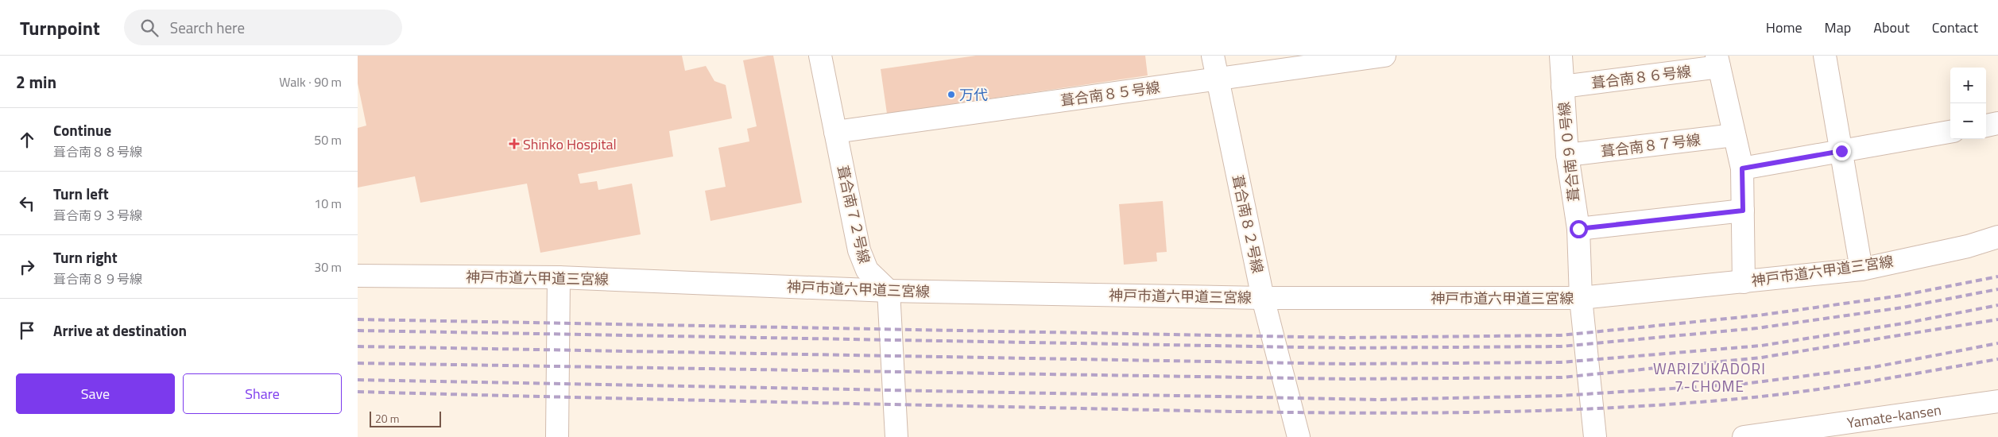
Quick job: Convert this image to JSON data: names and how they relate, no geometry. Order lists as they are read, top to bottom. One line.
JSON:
{"streets":{"street":["葺合南８６号線","葺合南８５号線","葺合南８７号線","葺合南９０号線","葺合南７２号線","葺合南８２号線","神戸市道六甲道三宮線","Yamate-kansen"]},"crossings":[["葺合南８６号線","葺合南９０号線"],["葺合南８５号線","葺合南７２号線"],["葺合南８５号線","葺合南８２号線"],["葺合南８７号線","葺合南９０号線"],["葺合南９０号線","神戸市道六甲道三宮線"],["葺合南７２号線","神戸市道六甲道三宮線"],["葺合南８２号線","神戸市道六甲道三宮線"]],"districts":["WARIZUKADORI 7-CHOME"],"places":{"other":["万代"],"health":["Shinko Hospital"]},"scale_bar":"20 m","page":{"header":"Turnpoint","search":"Search here","nav":["Home","Map","About","Contact"],"heading":["2 min","Walk · 90 m"],"map_buttons":["+","−"],"list":[["Continue","葺合南８８号線","50 m"],["Turn left","葺合南９３号線","10 m"],["Turn right","葺合南８９号線","30 m"],"Arrive at destination"],"buttons":["Save","Share"],"scale":"20 m"}}
